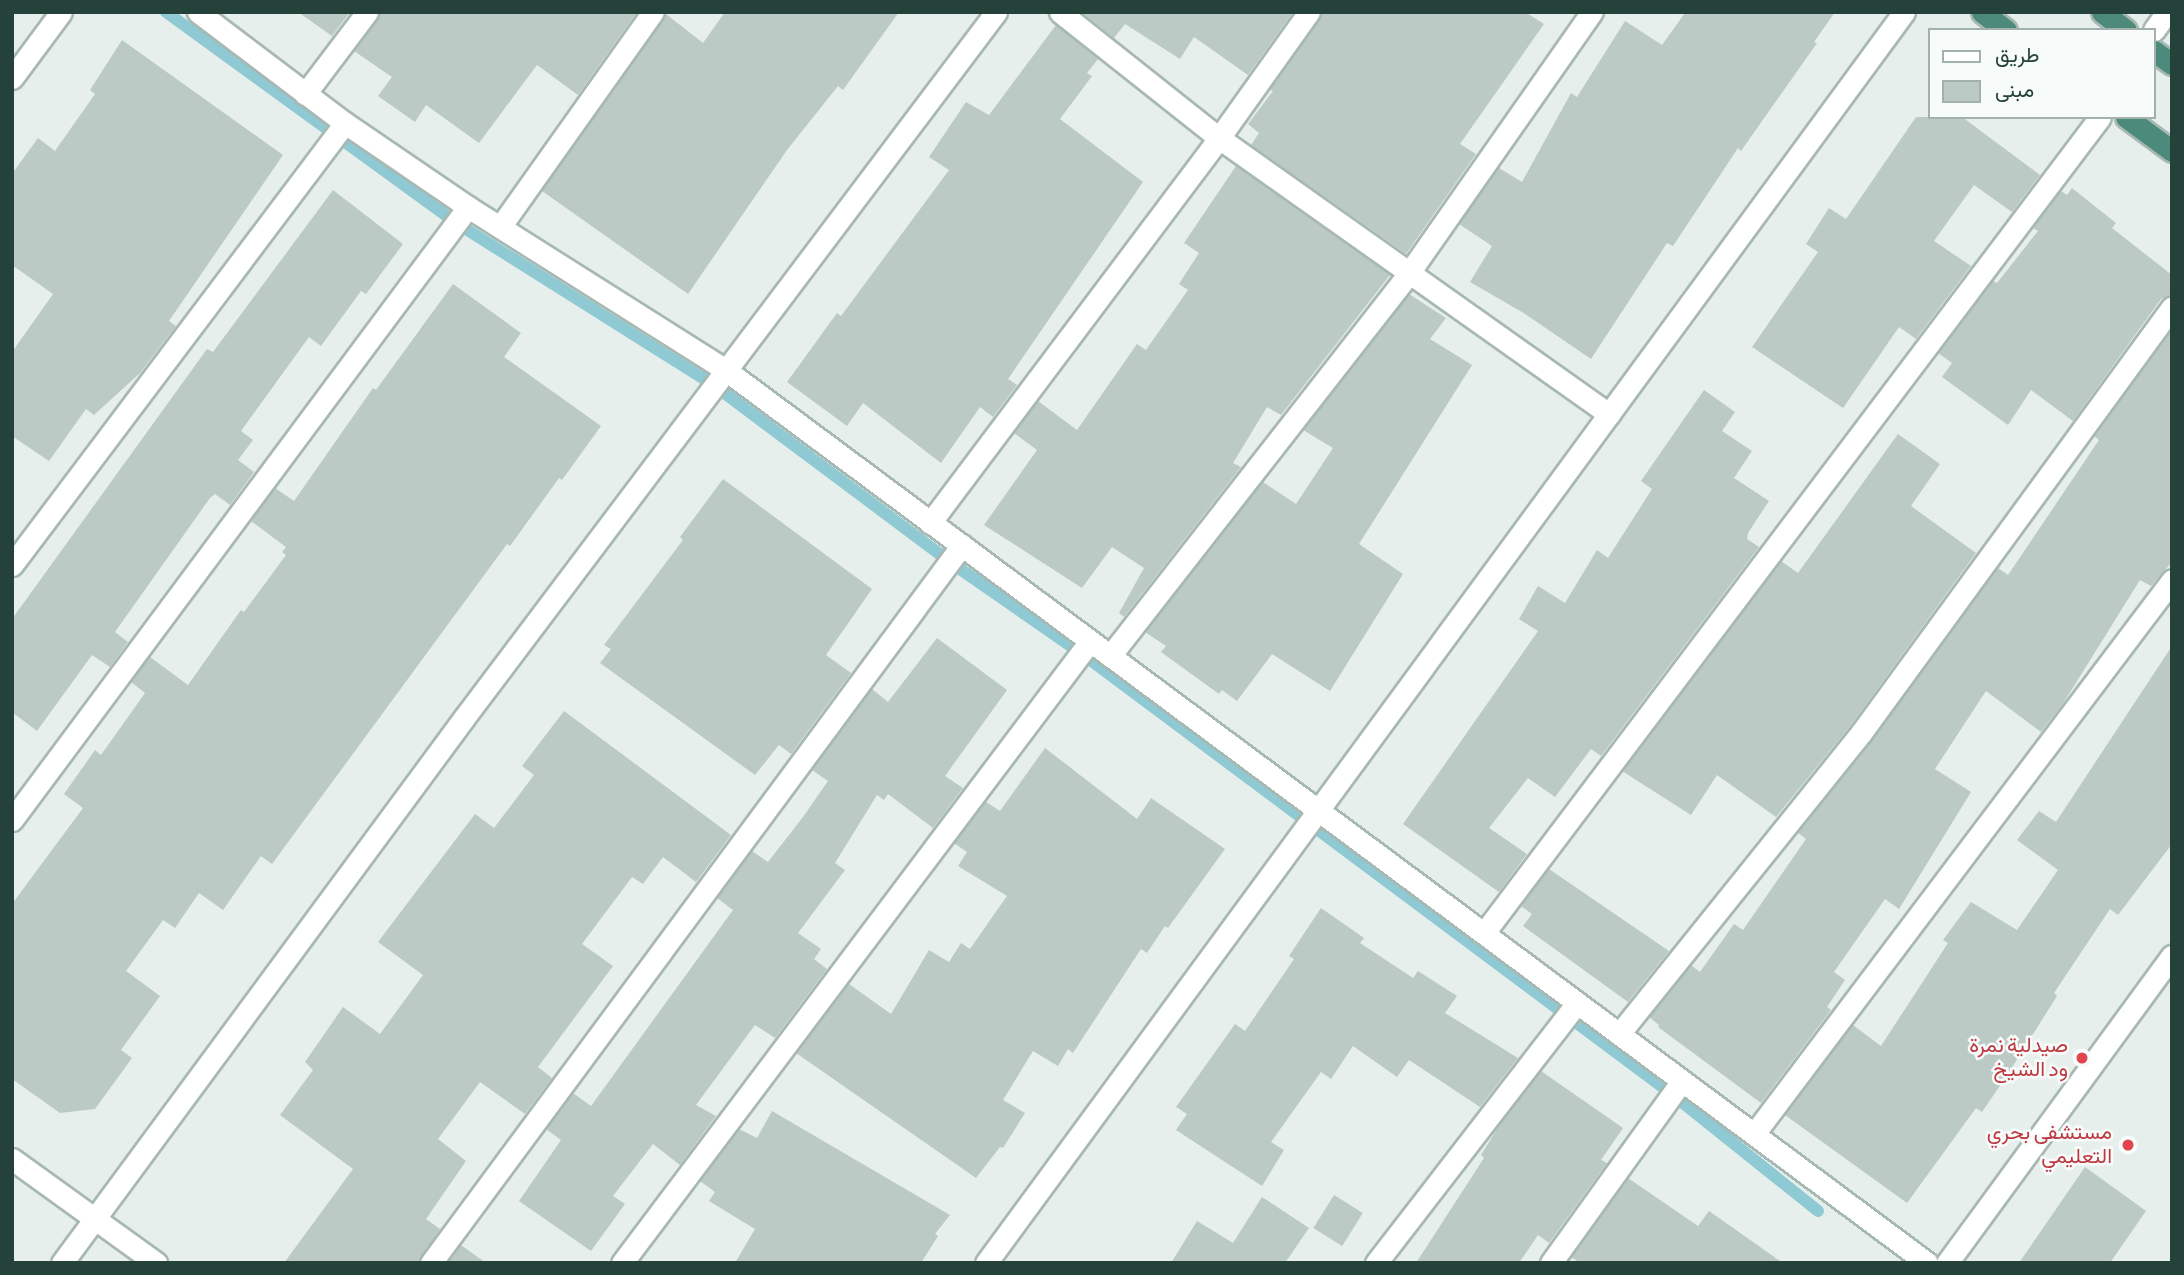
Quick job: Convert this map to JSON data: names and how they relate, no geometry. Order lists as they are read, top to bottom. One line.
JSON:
{"places":["صيدلية نمرة ود الشيخ","مستشفى بحري التعليمي"],"legend":["طريق","مبنى"]}
